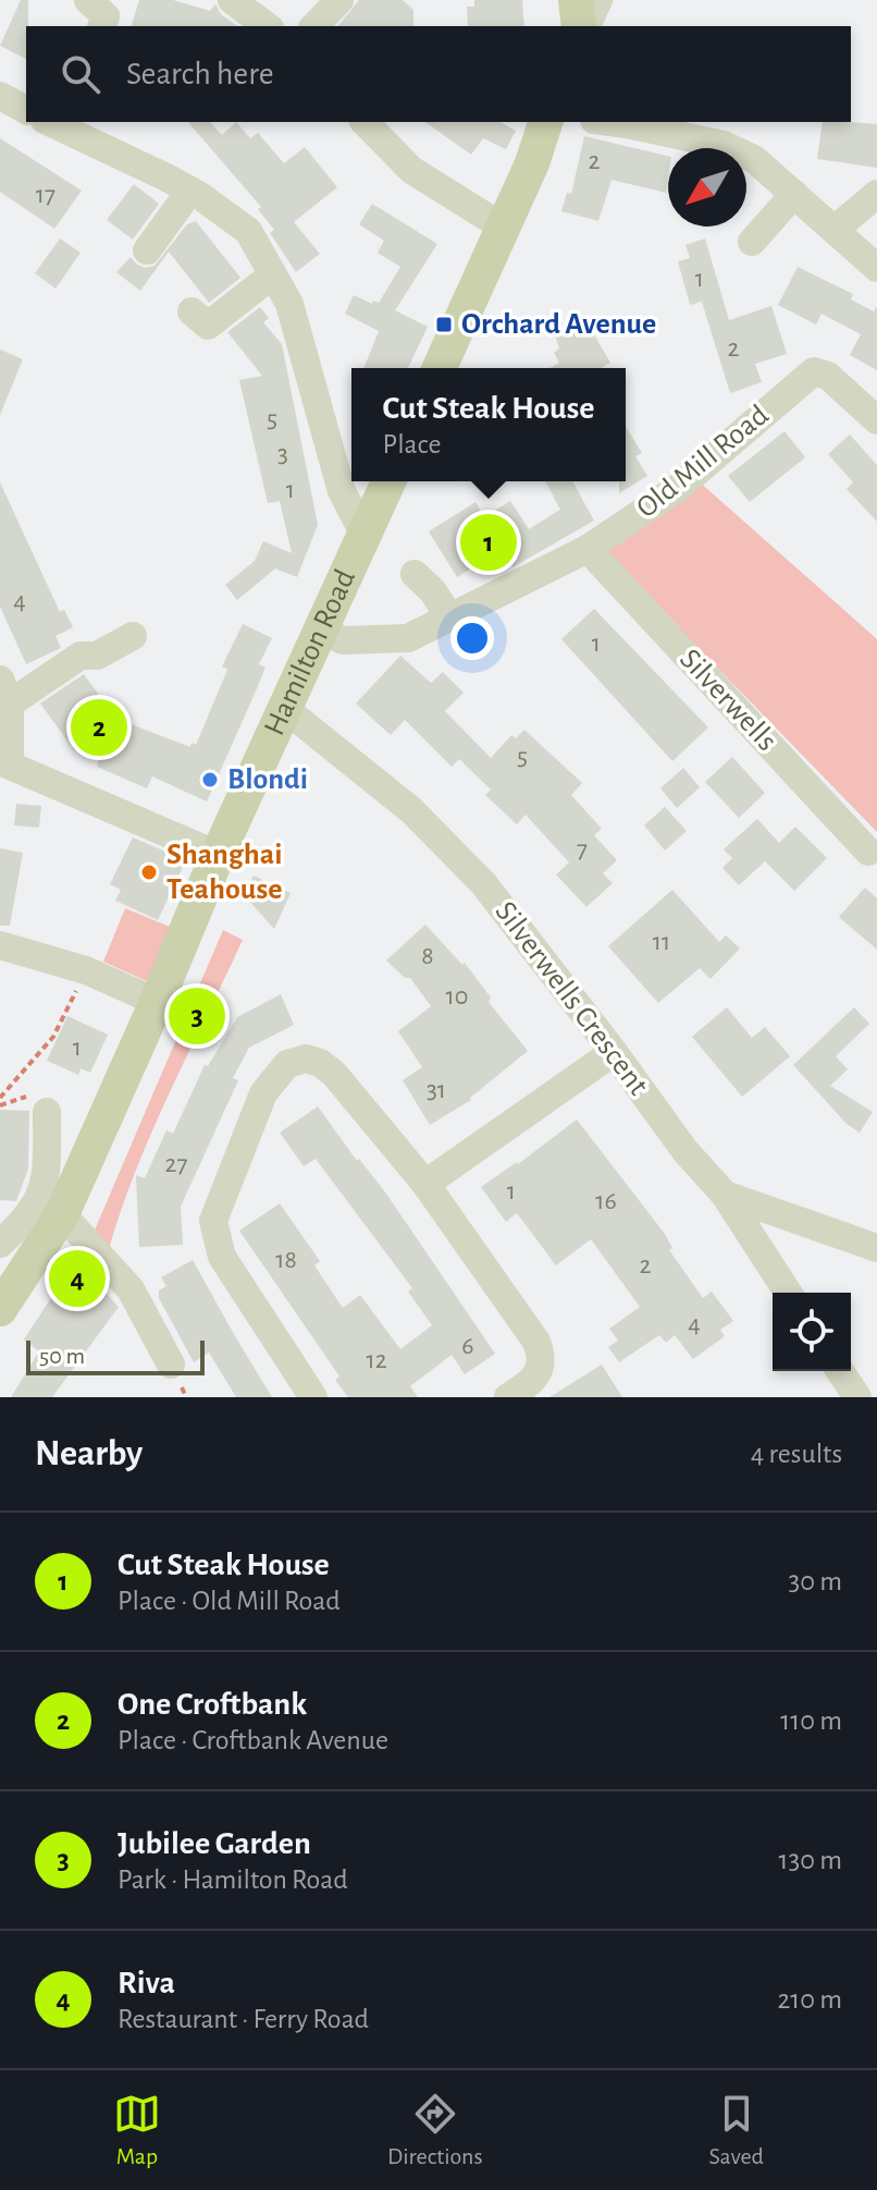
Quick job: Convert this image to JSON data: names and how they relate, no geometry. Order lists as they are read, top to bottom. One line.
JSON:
{"streets":{"main road":["Hamilton Road"],"street":["Old Mill Road","Silverwells","Silverwells Crescent"]},"crossings":[["Old Mill Road","Hamilton Road"],["Old Mill Road","Silverwells"],["Hamilton Road","Silverwells Crescent"]],"places":{"transit":["Orchard Avenue"],"other":["Blondi","Shanghai Teahouse"]},"house_numbers":["2","17","1","2","5","3","1","4","1","5","7","11","8","10","1","31","27","1","16","18","2","4","6","12"],"scale_bar":"50 m","north":"bottom left","page":{"search":"Search here","popup":["Cut Steak House","Place"],"pins":["1","2","3","4"],"scale":"50 m","heading":["Nearby","4 results"],"list":[{"mark":"1","name":"Cut Steak House","note":"Place · Old Mill Road","value":"30 m"},{"mark":"2","name":"One Croftbank","note":"Place · Croftbank Avenue","value":"110 m"},{"mark":"3","name":"Jubilee Garden","note":"Park · Hamilton Road","value":"130 m"},{"mark":"4","name":"Riva","note":"Restaurant · Ferry Road","value":"210 m"}],"nav":["Map","Directions","Saved"]}}
